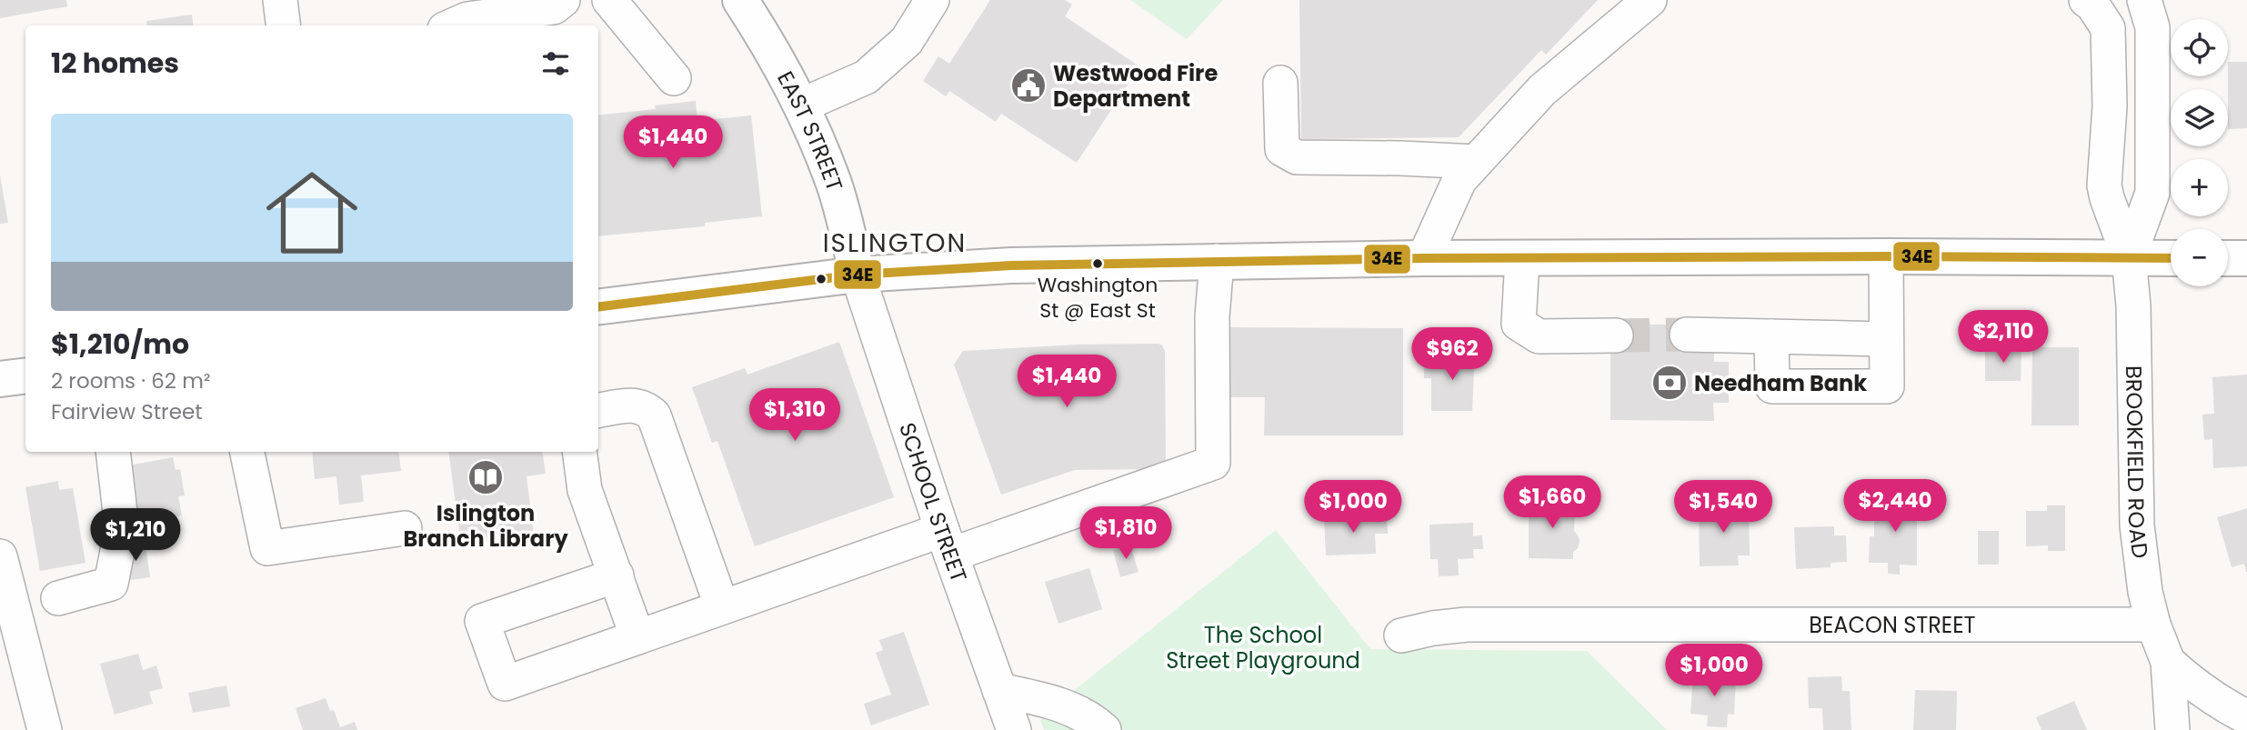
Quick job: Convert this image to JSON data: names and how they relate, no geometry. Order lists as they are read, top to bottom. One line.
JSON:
{"streets":{"main road":["EAST STREET"],"street":["BROOKFIELD ROAD","SCHOOL STREET","BEACON STREET"]},"crossings":[["EAST STREET","SCHOOL STREET"],["BROOKFIELD ROAD","BEACON STREET"]],"districts":["ISLINGTON"],"parks":["The School Street Playground"],"places":{"public building":["Westwood Fire Department"],"other":["Washington St @ East St"],"bank":["Needham Bank"],"library":["Islington Branch Library"]},"lines":["transit line 34E"],"page":{"map_buttons":["+","−"],"heading":"12 homes","list":[{"name":"$1,210/mo","note":"2 rooms · 62 m² · Fairview Street"}],"price":["$1,440","$2,110","$962","$1,440","$1,310","$1,660","$2,440","$1,000","$1,540","$1,810","$1,210","$1,000"]}}
